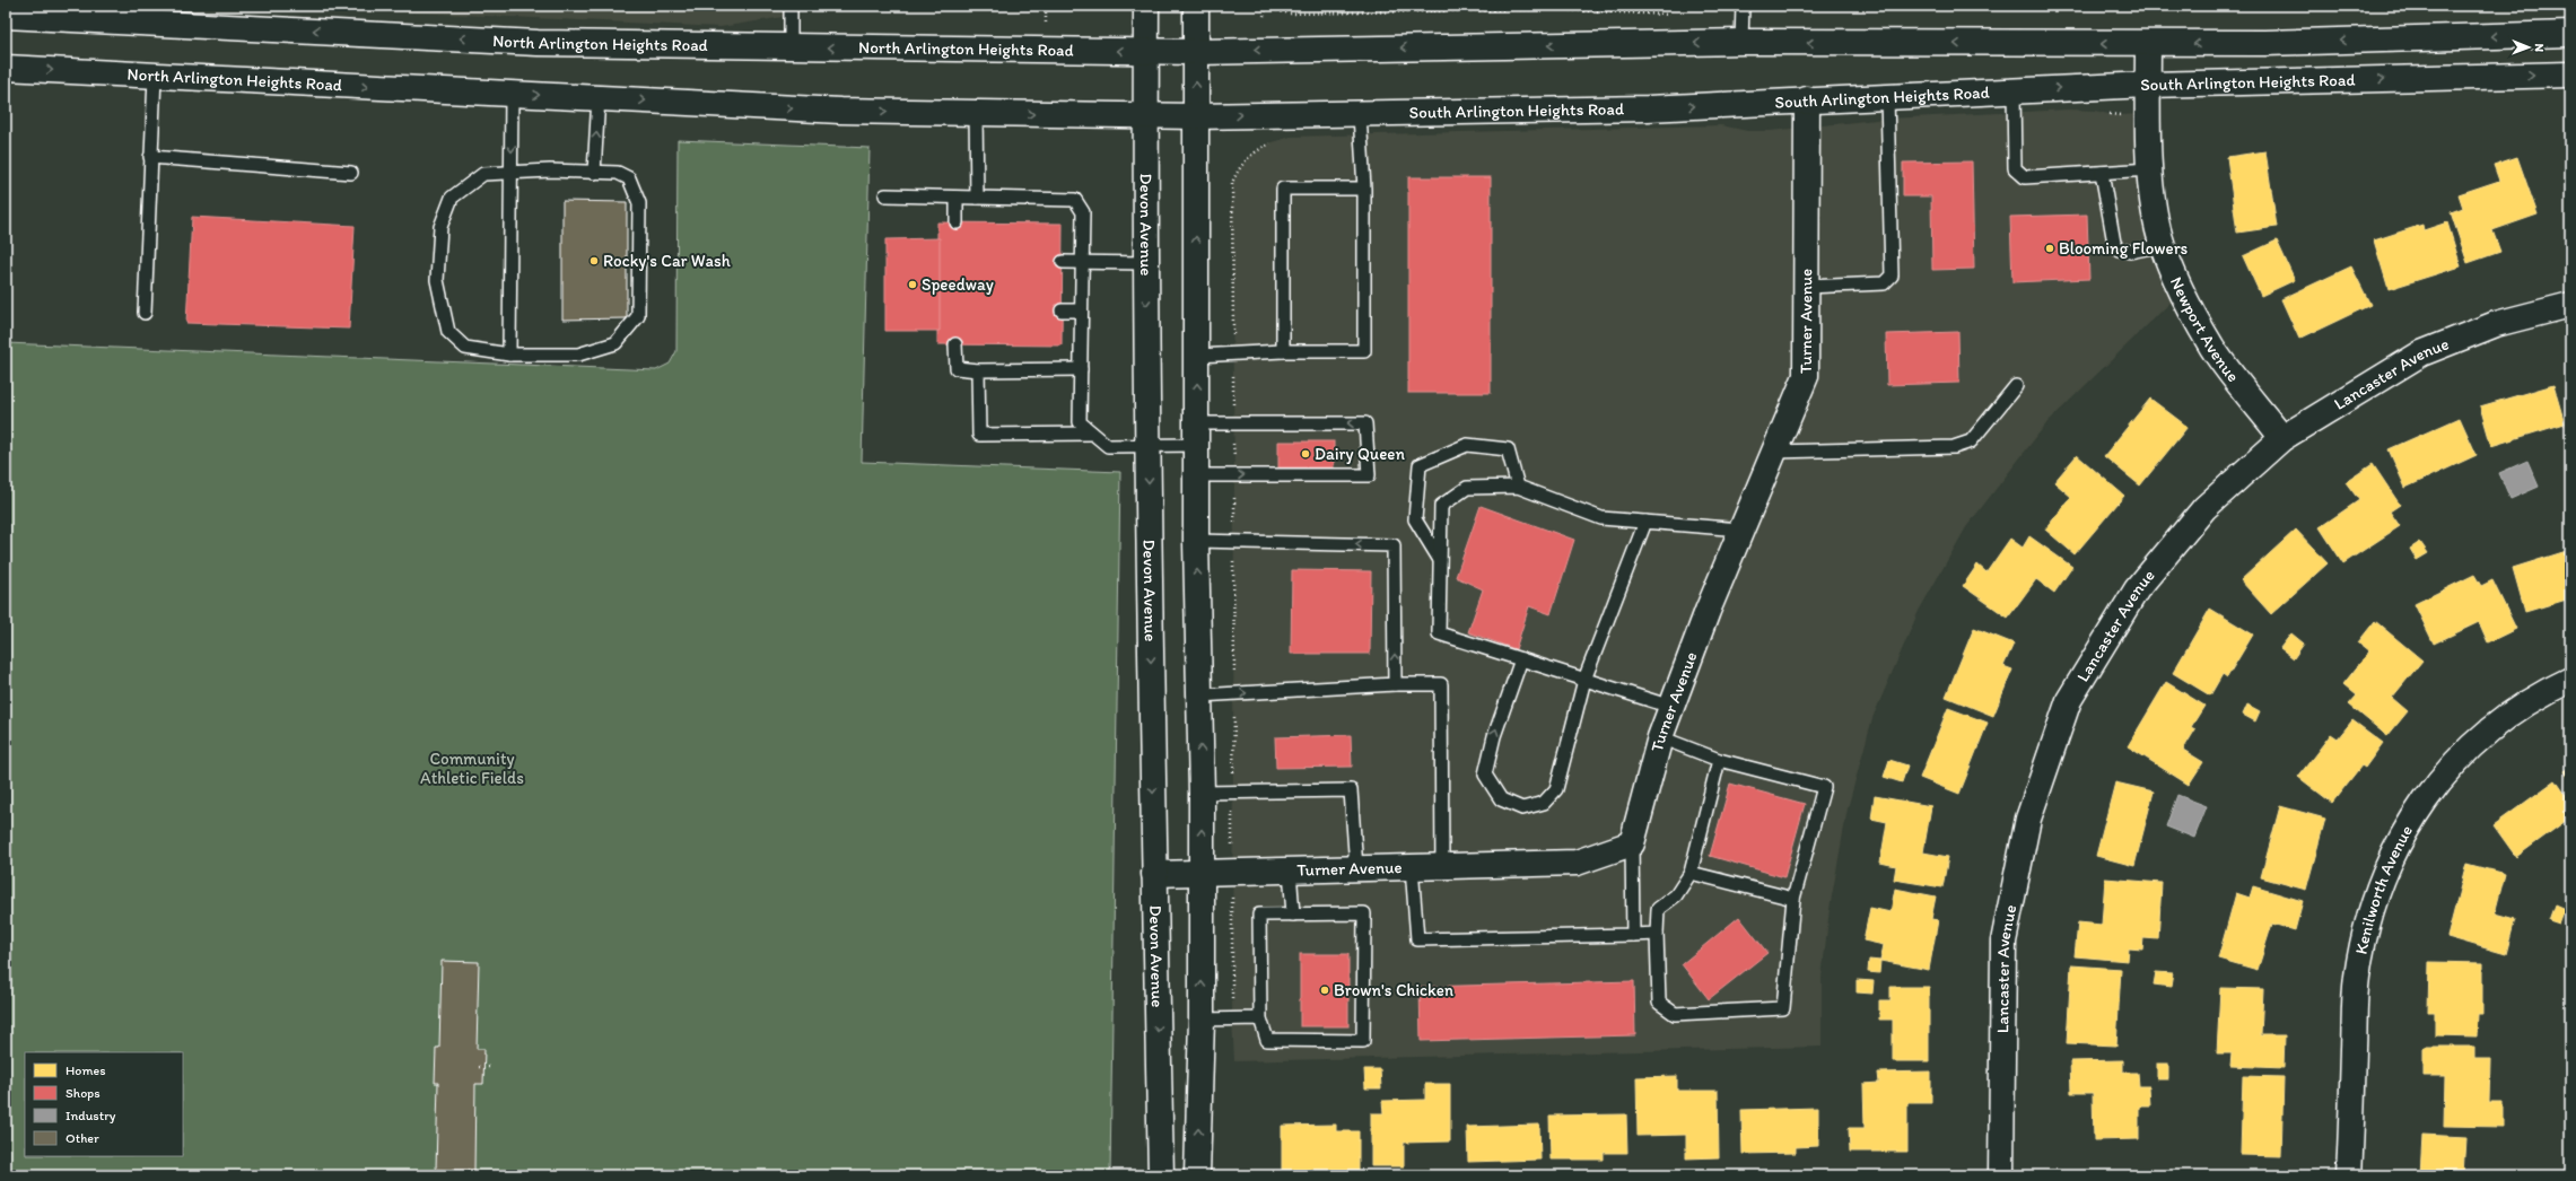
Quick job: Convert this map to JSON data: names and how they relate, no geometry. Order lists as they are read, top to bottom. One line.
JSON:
{"streets":{"main road":["North Arlington Heights Road","South Arlington Heights Road","Devon Avenue","Turner Avenue","Newport Avenue","Lancaster Avenue","Kenilworth Avenue"]},"crossings":[["North Arlington Heights Road","South Arlington Heights Road"],["North Arlington Heights Road","Devon Avenue"],["South Arlington Heights Road","Turner Avenue"],["South Arlington Heights Road","Newport Avenue"],["Devon Avenue","Turner Avenue"],["Newport Avenue","Lancaster Avenue"]],"parks":["Community Athletic Fields"],"places":["Blooming Flowers","Rocky's Car Wash","Speedway","Dairy Queen","Brown's Chicken"],"legend":["Homes","Shops","Industry","Other"],"north":"right"}
